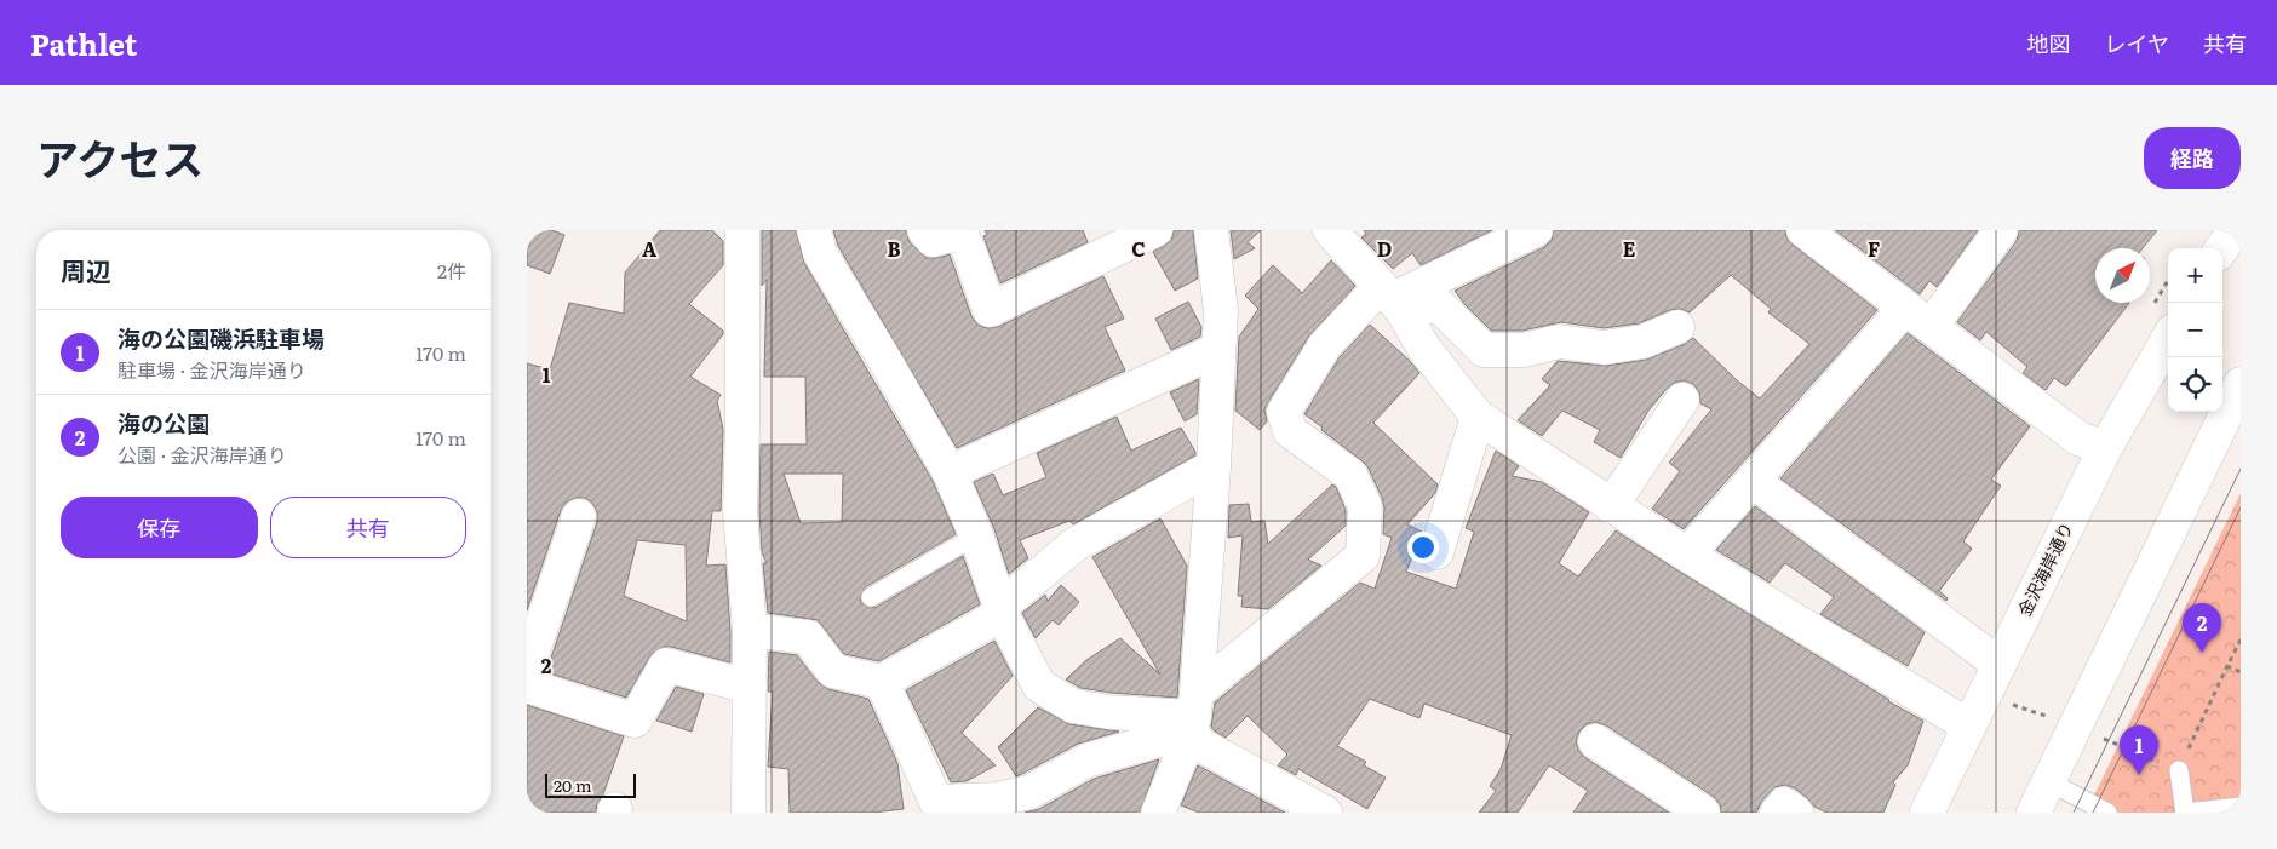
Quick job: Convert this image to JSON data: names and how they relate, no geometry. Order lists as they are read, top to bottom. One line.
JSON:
{"streets":{"street":["金沢海岸通り"]},"scale_bar":"20 m","north":"top right","page":{"header":"Pathlet","nav":["地図","レイヤ","共有"],"title":"アクセス","buttons":["経路",["保存","共有"]],"heading":["周辺","2件"],"map_buttons":["+","−"],"list":[{"mark":"1","name":"海の公園磯浜駐車場","note":"駐車場 · 金沢海岸通り","value":"170 m"},{"mark":"2","name":"海の公園","note":"公園 · 金沢海岸通り","value":"170 m"}],"pins":["2","1"],"scale":"20 m"},"grid":{"columns":["A","B","C","D","E","F"],"rows":["1","2"]}}
